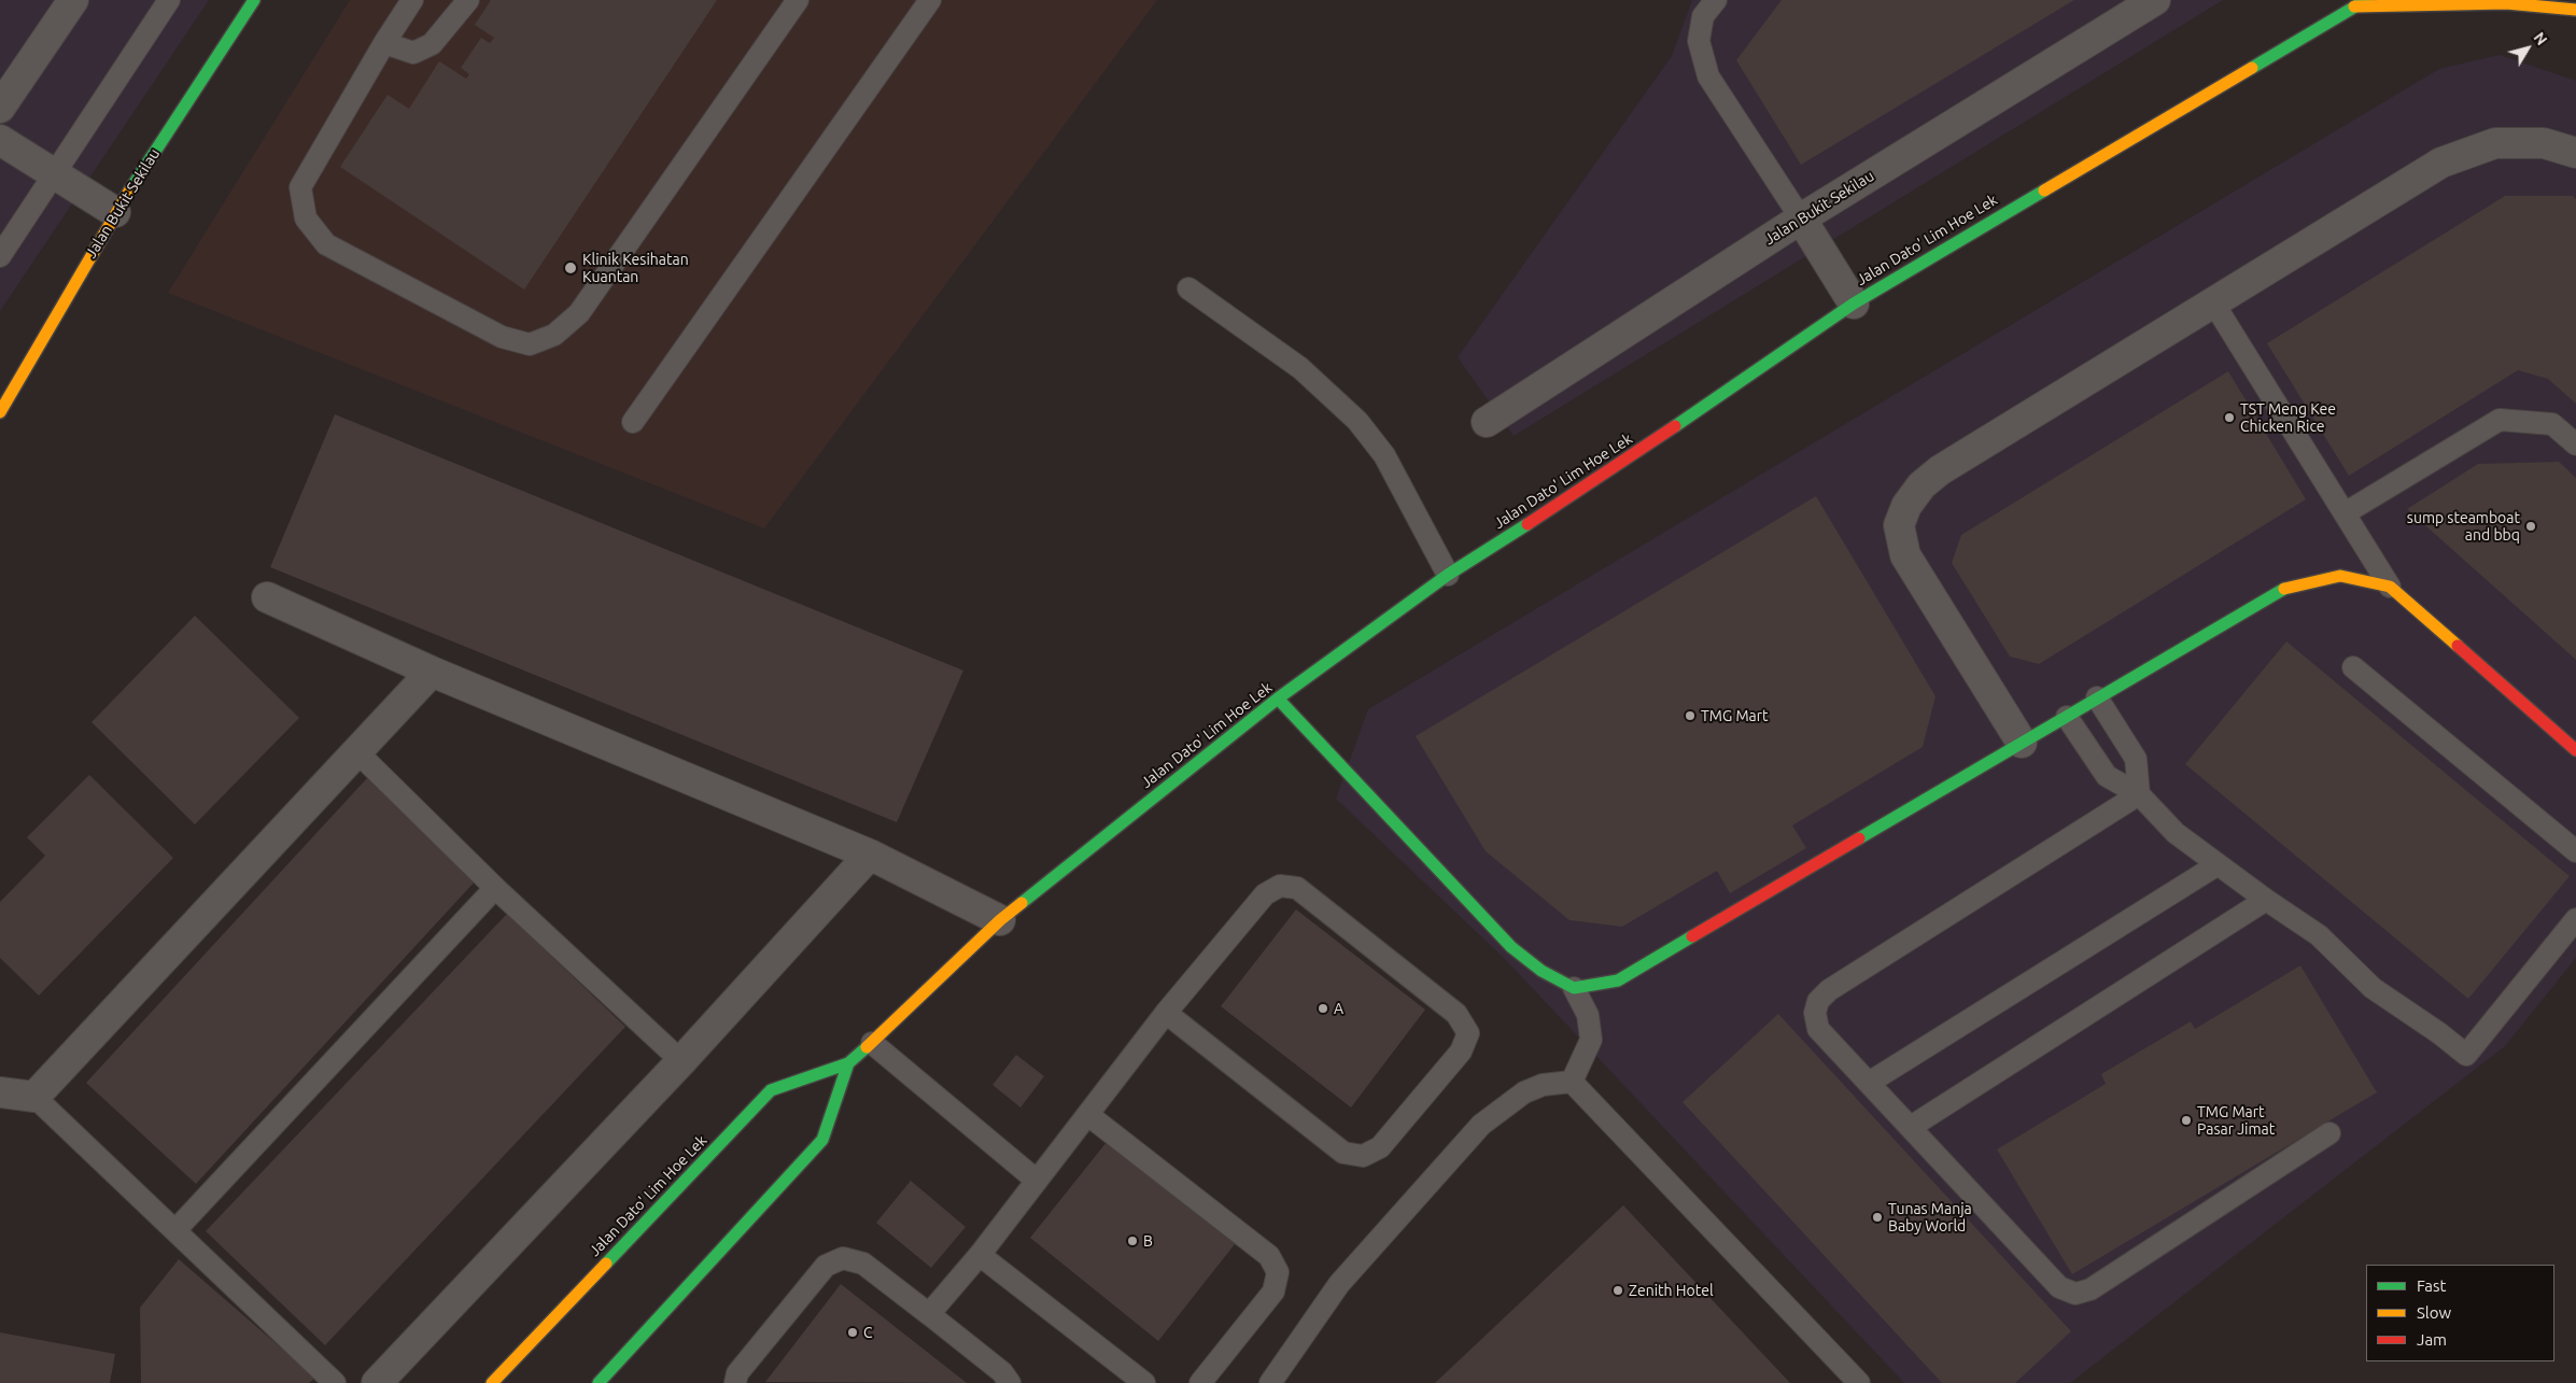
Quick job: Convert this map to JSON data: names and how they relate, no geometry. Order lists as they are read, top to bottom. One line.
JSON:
{"streets":{"street":["Jalan Bukit Sekilau","Jalan Dato' Lim Hoe Lek"]},"places":["Klinik Kesihatan Kuantan","TST Meng Kee Chicken Rice","sump steamboat and bbq","TMG Mart","A","TMG Mart Pasar Jimat","Tunas Manja Baby World","B","Zenith Hotel","C"],"legend":["Fast","Slow","Jam"],"north":"top right"}
